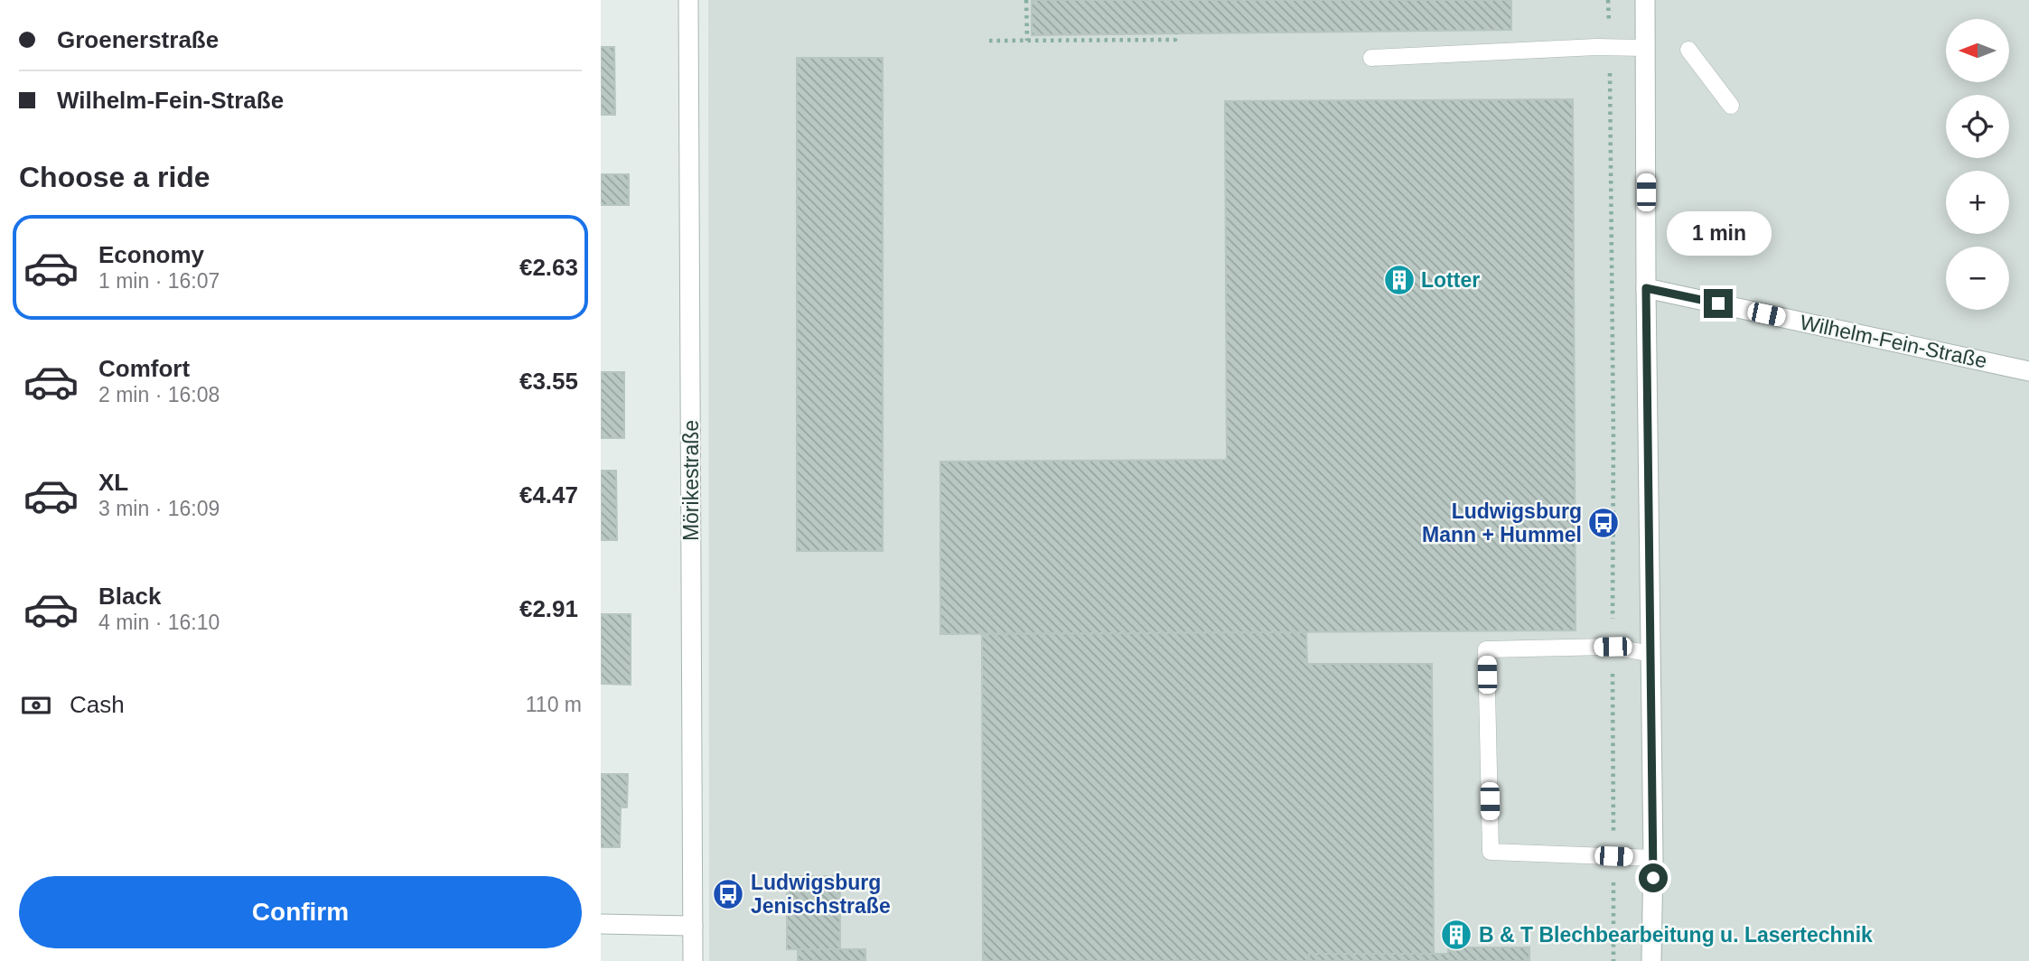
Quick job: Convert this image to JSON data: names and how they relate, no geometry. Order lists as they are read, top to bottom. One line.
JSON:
{"streets":{"street":["Wilhelm-Fein-Straße","Mörikestraße"]},"places":{"building":["Lotter","B & T Blechbearbeitung u. Lasertechnik"],"bus stop":["Ludwigsburg Mann + Hummel","Ludwigsburg Jenischstraße"]},"north":"left","page":{"banner":["Groenerstraße","Wilhelm-Fein-Straße"],"map_buttons":["+","−"],"heading":"Choose a ride","bubble":"1 min","list":[{"name":"Economy","note":"1 min · 16:07","value":"€2.63"},{"name":"Comfort","note":"2 min · 16:08","value":"€3.55"},{"name":"XL","note":"3 min · 16:09","value":"€4.47"},{"name":"Black","note":"4 min · 16:10","value":"€2.91"}],"pay":["Cash","110 m"],"buttons":"Confirm"}}
